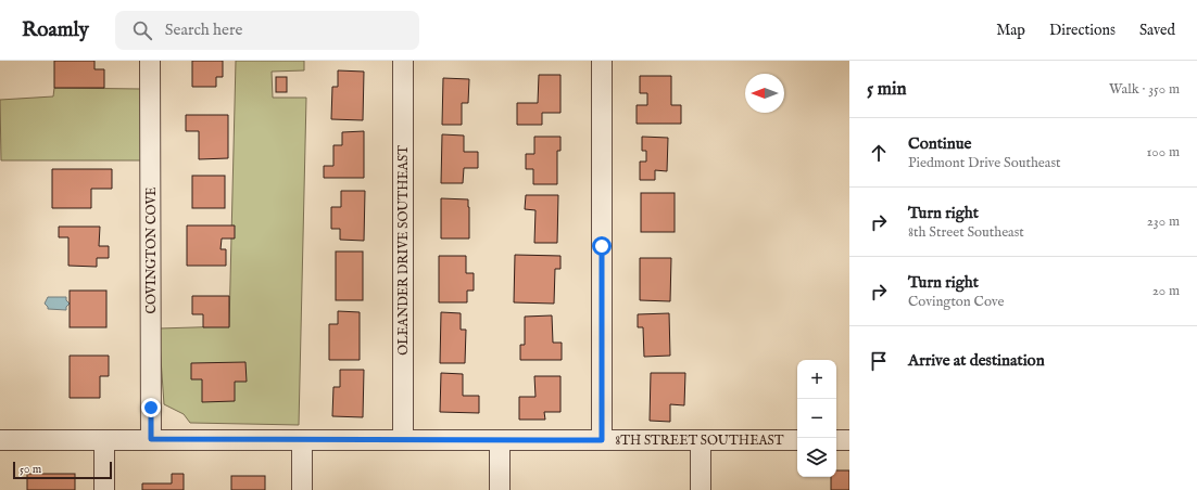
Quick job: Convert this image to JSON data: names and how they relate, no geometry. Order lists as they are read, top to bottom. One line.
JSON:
{"streets":{"street":["COVINGTON COVE","OLEANDER DRIVE SOUTHEAST","8TH STREET SOUTHEAST"]},"crossings":[["COVINGTON COVE","8TH STREET SOUTHEAST"],["OLEANDER DRIVE SOUTHEAST","8TH STREET SOUTHEAST"]],"scale_bar":"50 m","north":"left","page":{"header":"Roamly","search":"Search here","nav":["Map","Directions","Saved"],"heading":["5 min","Walk · 350 m"],"list":[["Continue","Piedmont Drive Southeast","100 m"],["Turn right","8th Street Southeast","230 m"],["Turn right","Covington Cove","20 m"],"Arrive at destination"],"map_buttons":["+","−"],"scale":"50 m"}}
